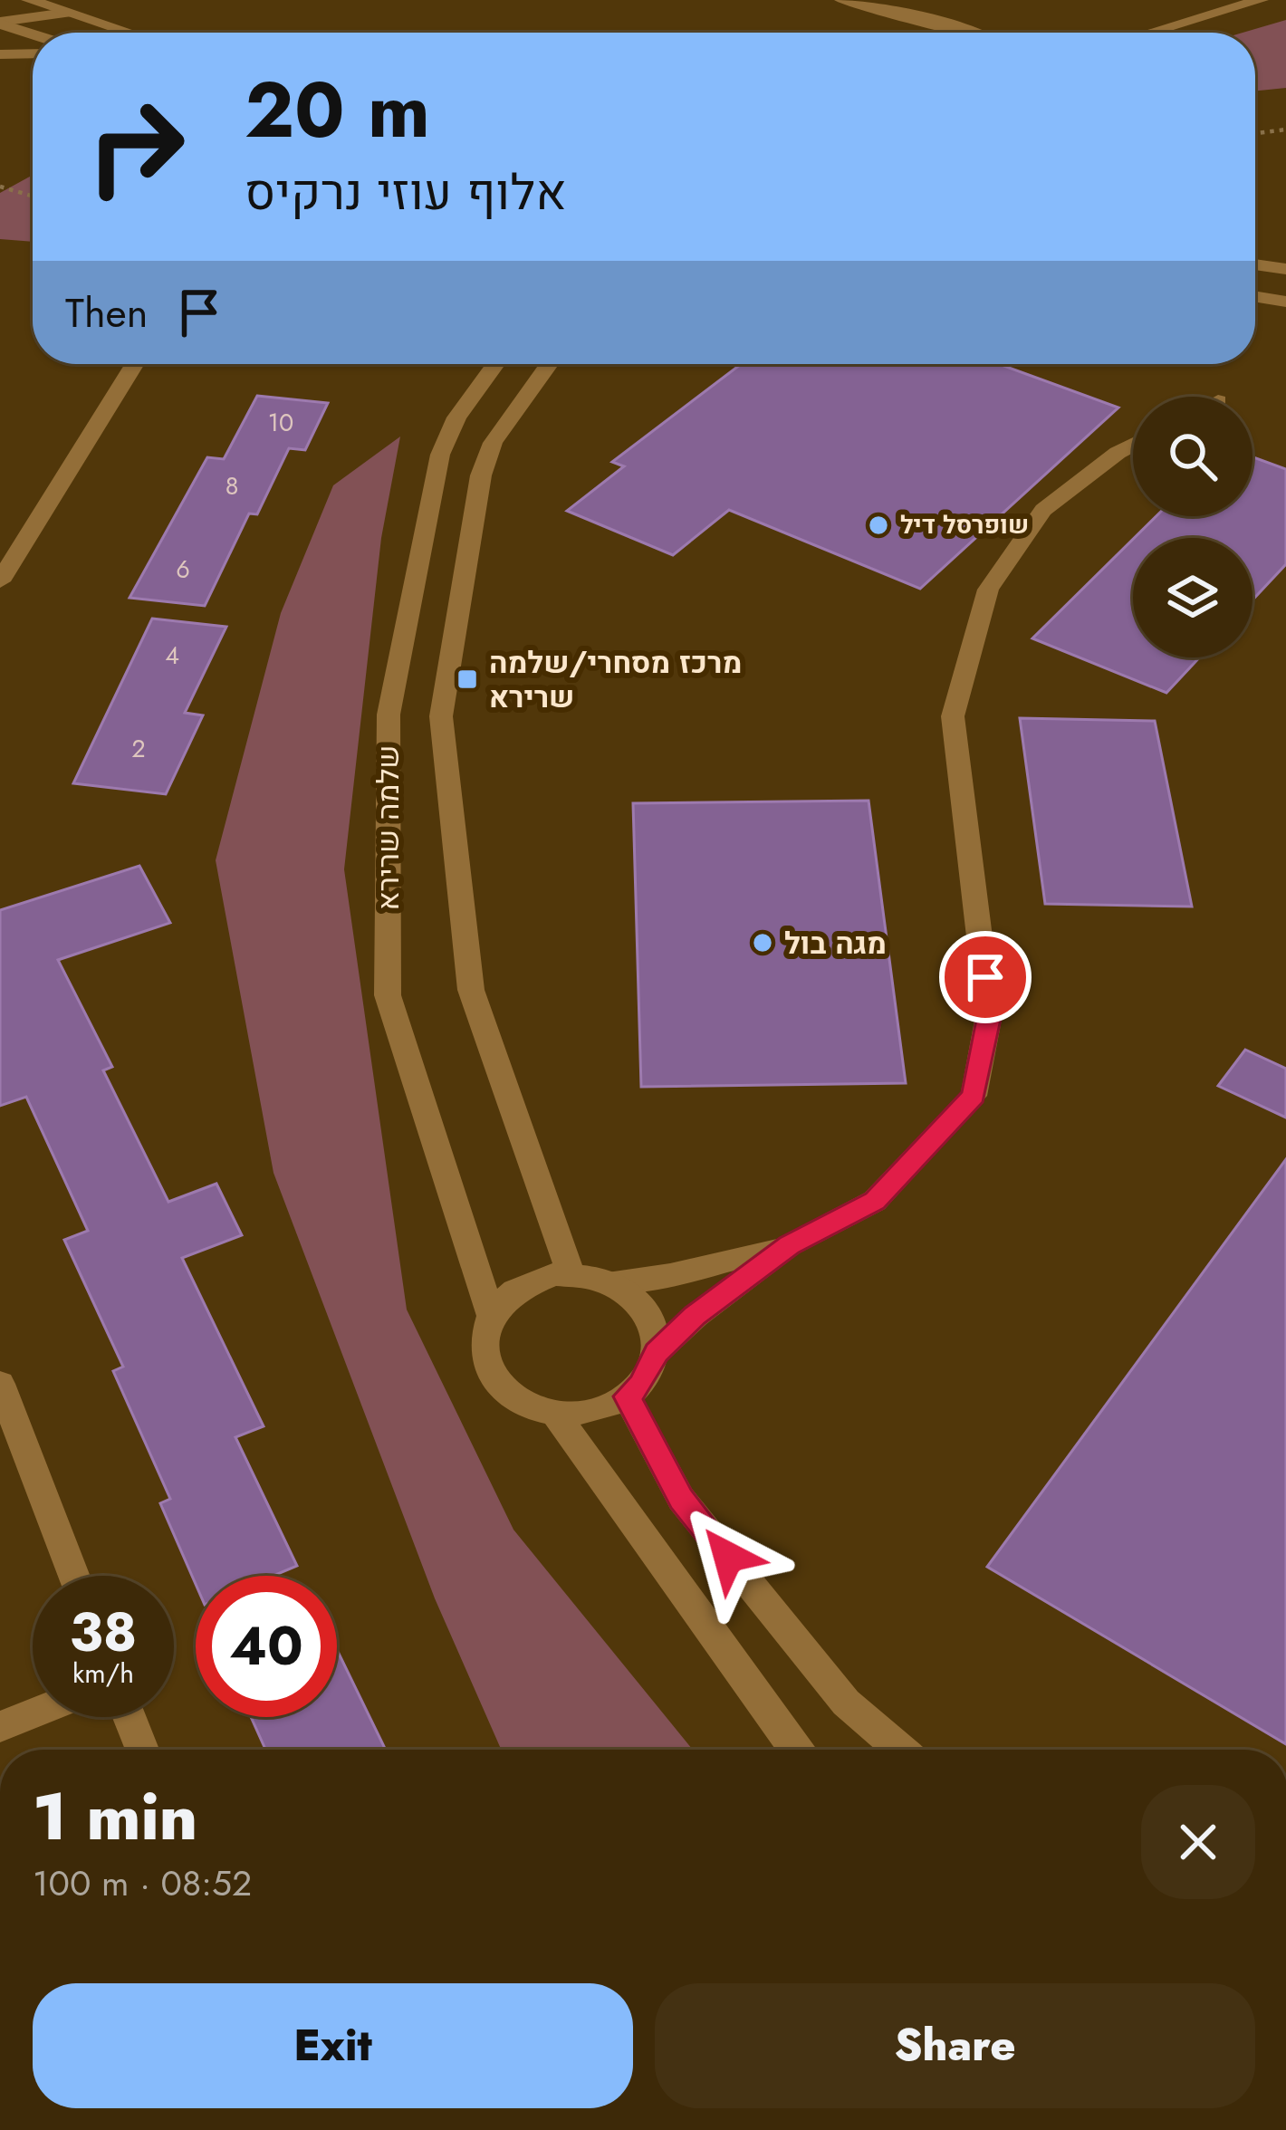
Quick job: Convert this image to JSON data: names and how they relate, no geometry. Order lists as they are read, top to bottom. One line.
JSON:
{"streets":{"street":["שלמה שרירא"]},"places":{"other":["שופרסל דיל","מגה בול"],"transit":["מרכז מסחרי/שלמה שרירא"]},"house_numbers":["10","8","6","4","2"],"page":{"turn":["20 m","אלוף עוזי נרקיס"],"then":"Then","speed":"38 km/h","limit":"40","heading":["1 min","100 m · 08:52"],"buttons":["Exit","Share"]}}
